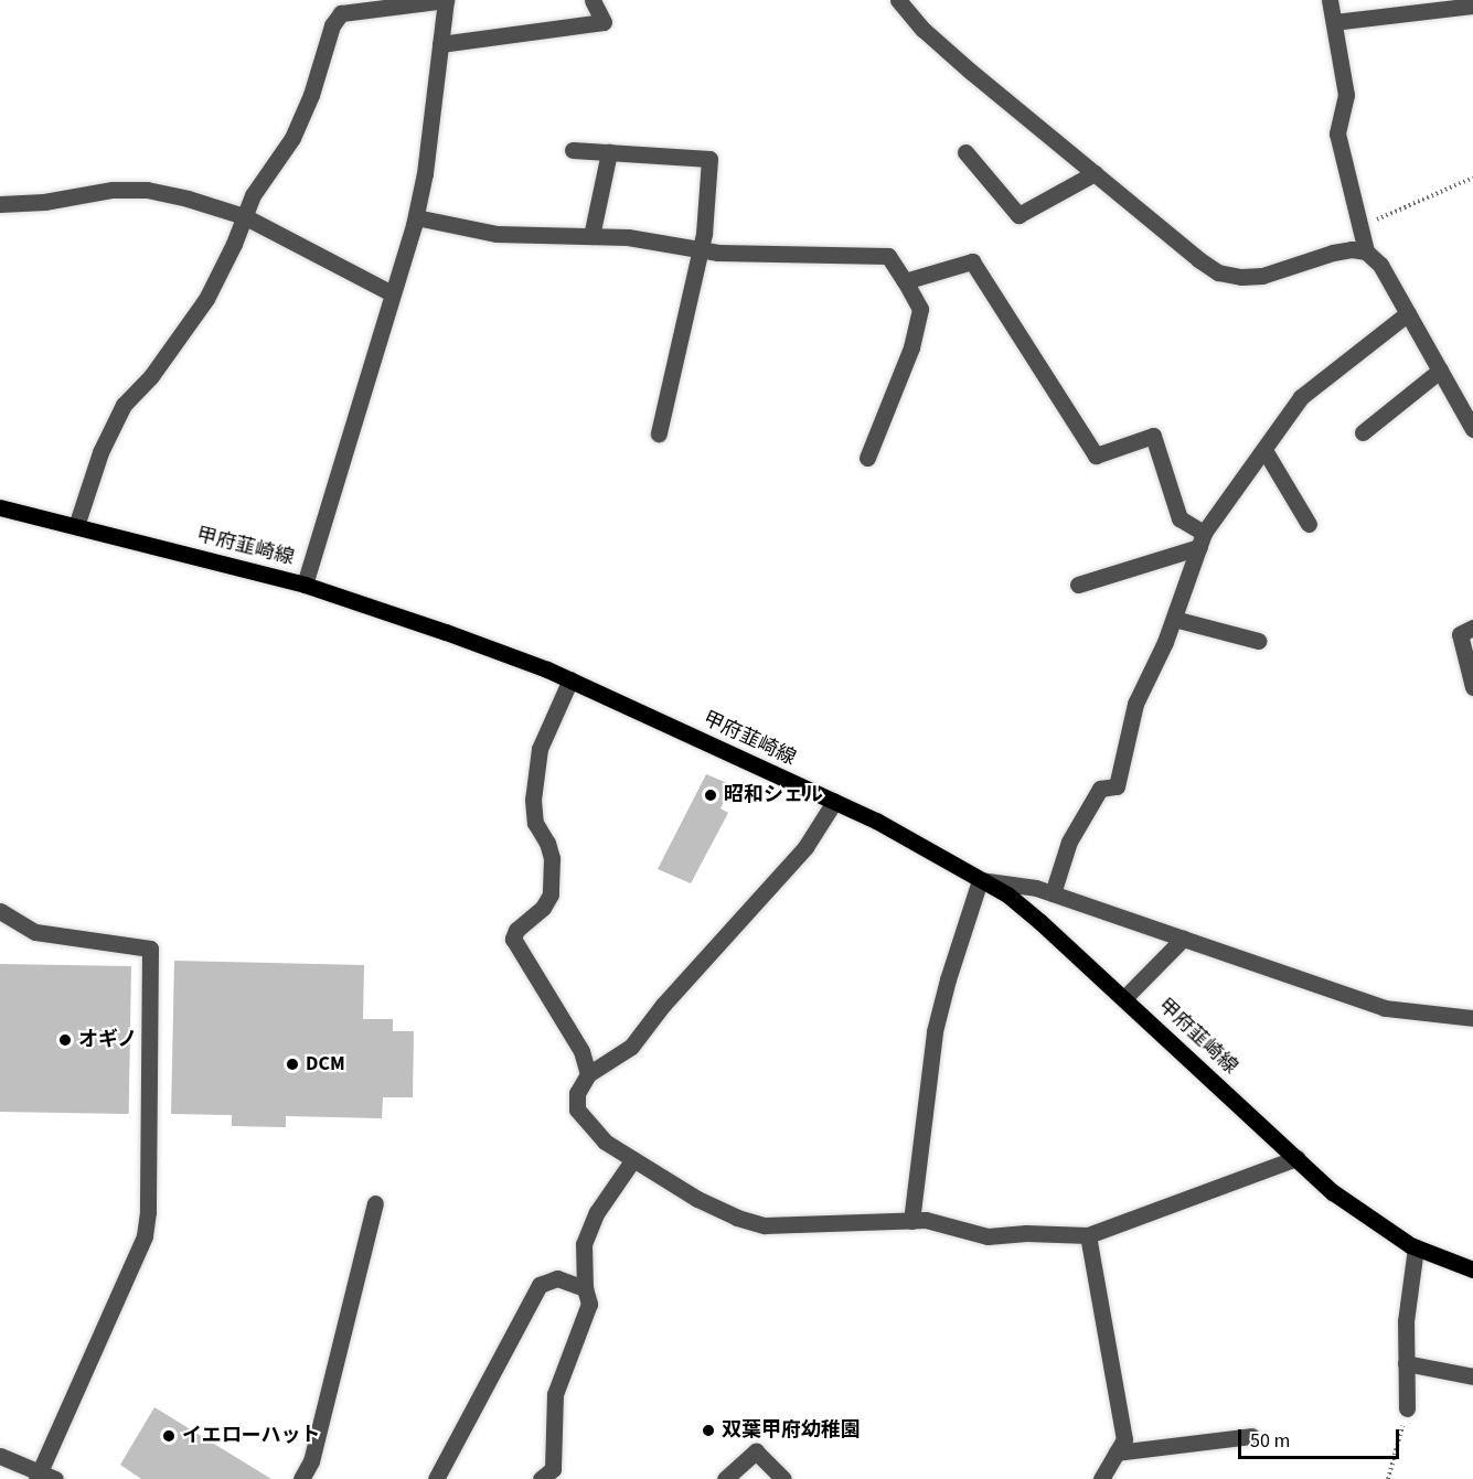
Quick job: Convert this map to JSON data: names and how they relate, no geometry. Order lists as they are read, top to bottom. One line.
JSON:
{"streets":{"main road":["甲府韮崎線"]},"places":["昭和シェル","オギノ","DCM","双葉甲府幼稚園","イエローハット"],"scale_bar":"50 m"}
